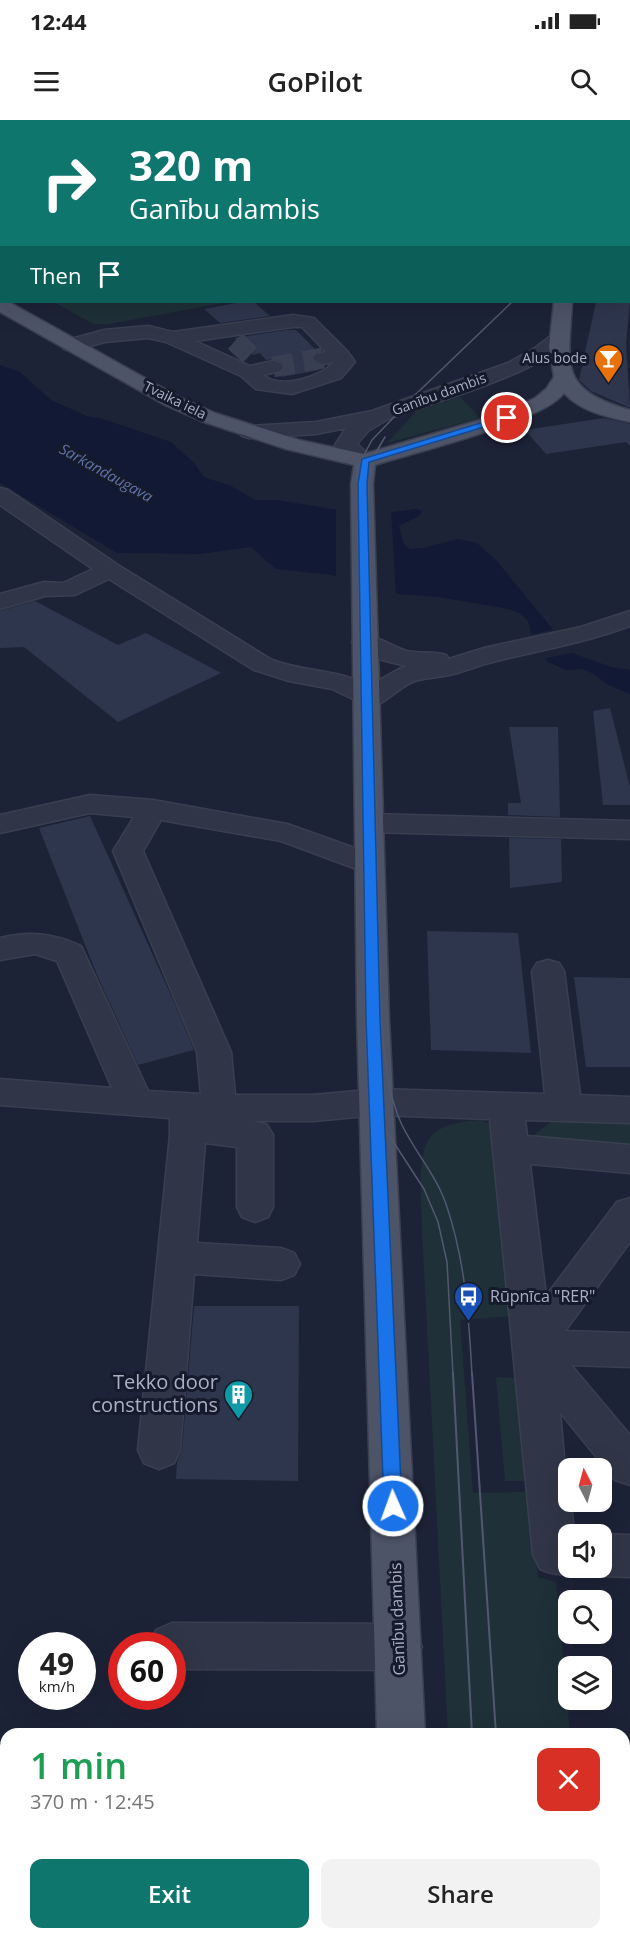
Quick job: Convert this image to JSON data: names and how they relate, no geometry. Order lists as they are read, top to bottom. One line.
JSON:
{"streets":{"main road":["Ganību dambis","Tvaika iela"]},"crossings":[["Ganību dambis","Tvaika iela"]],"water":["Sarkandaugava"],"places":{"bar":["Alus bode"],"bus stop":["Rūpnīca \"RER\""],"building":["Tekko door constructions"]},"north":"top","page":{"status":"12:44","header":"GoPilot","turn":["320 m","Ganību dambis"],"then":"Then","speed":"49 km/h","limit":"60","heading":["1 min","370 m · 12:45"],"buttons":["Exit","Share"]}}
